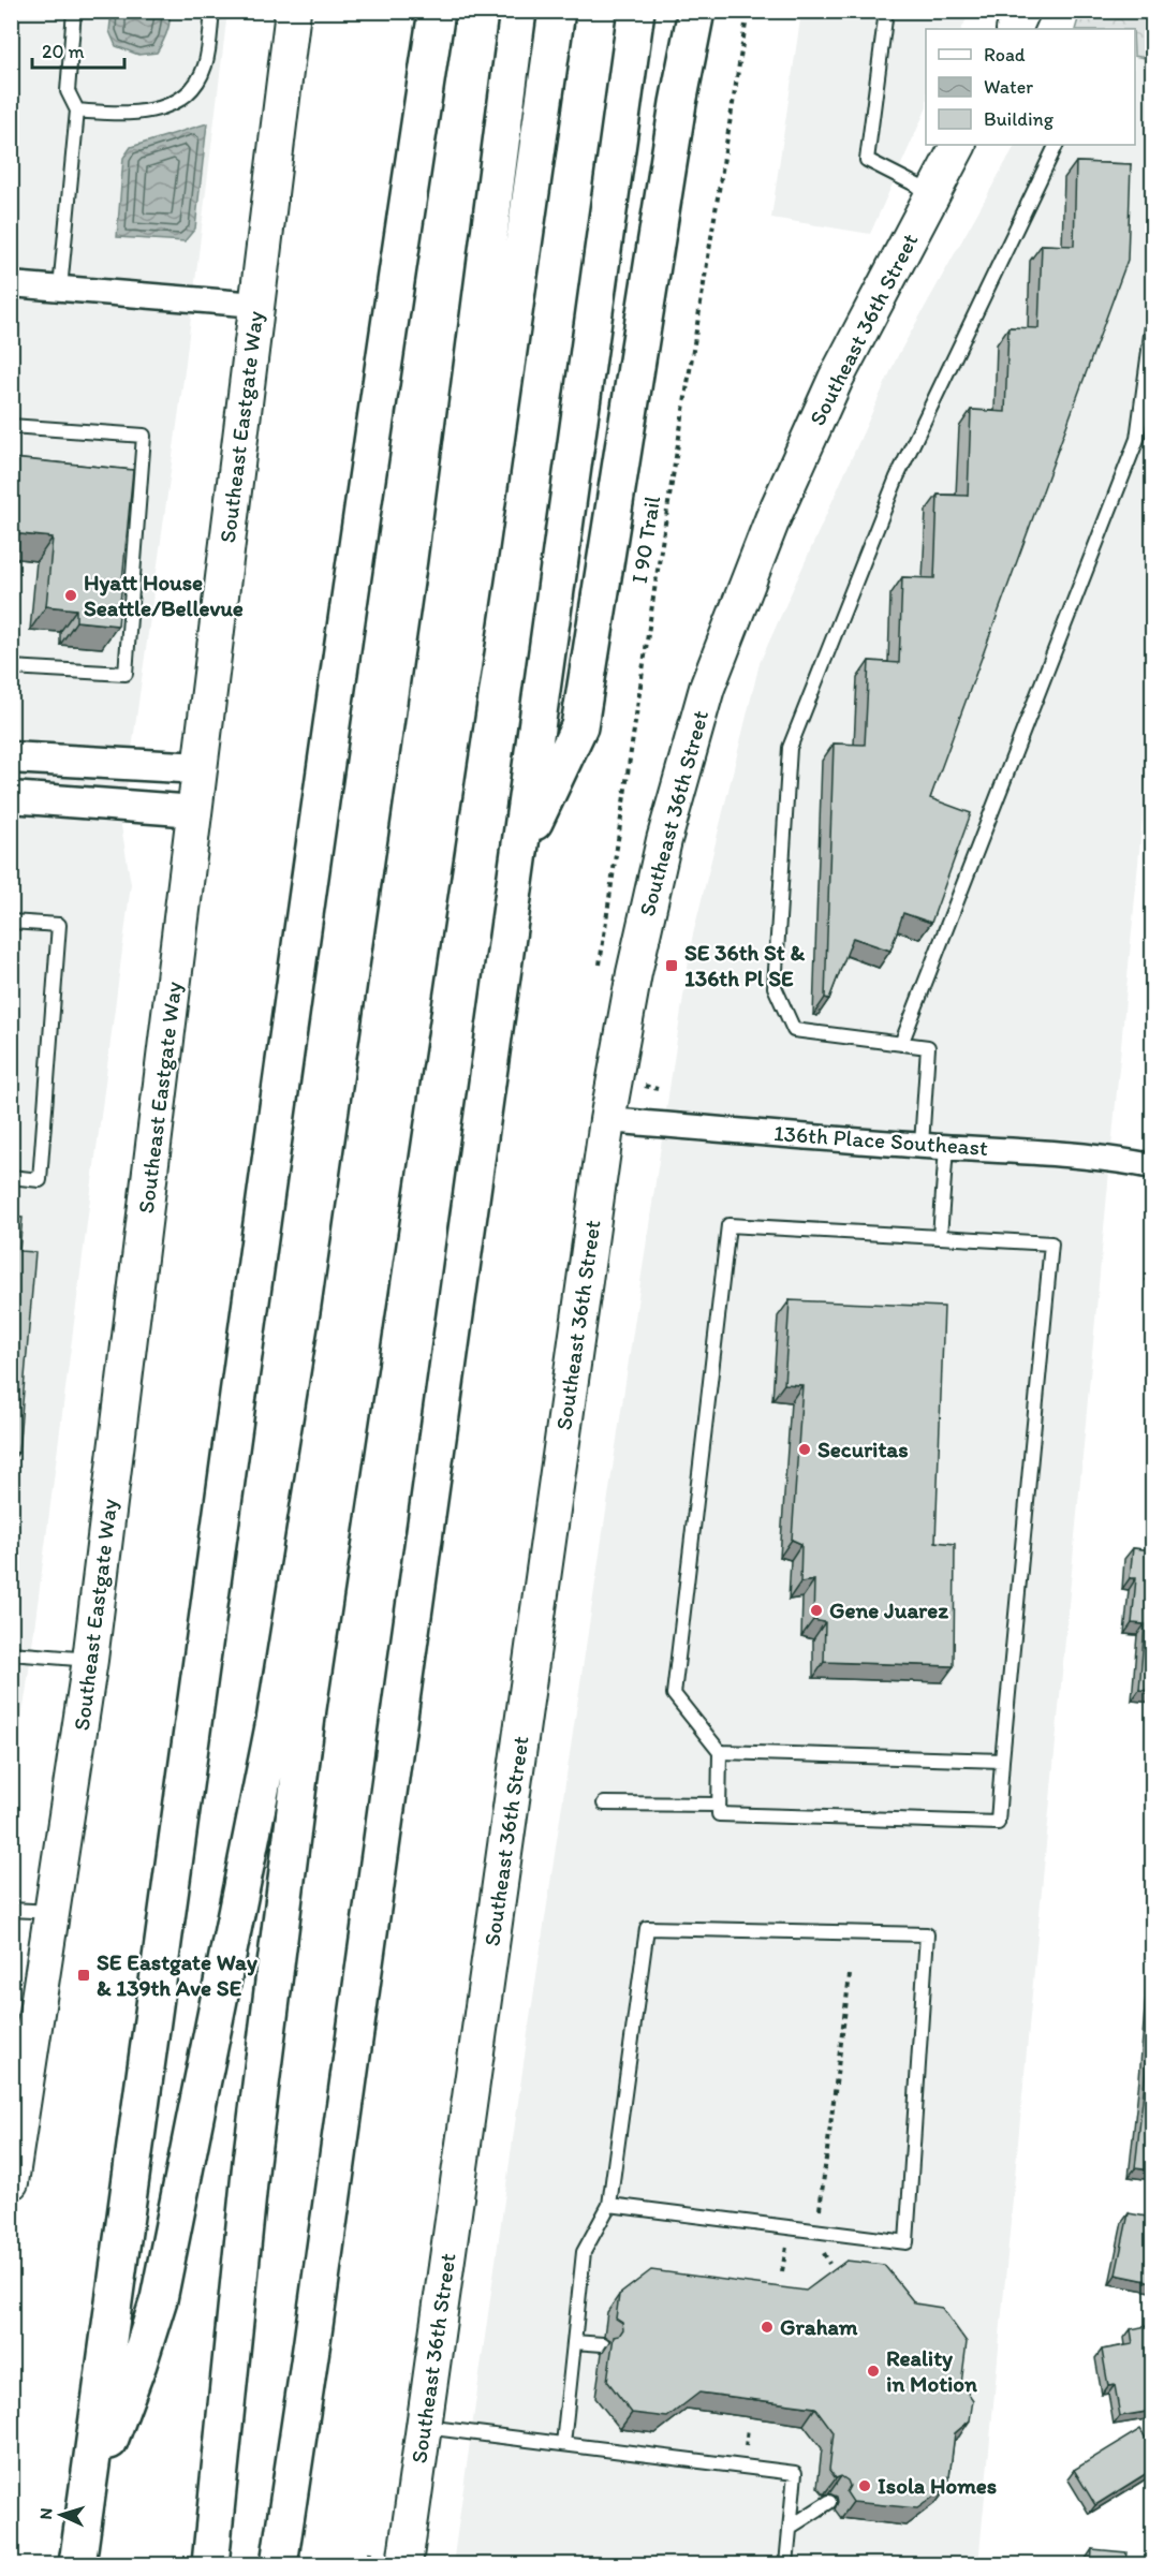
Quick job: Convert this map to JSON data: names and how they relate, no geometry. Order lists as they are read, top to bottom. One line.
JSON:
{"streets":{"main road":["Southeast 36th Street","Southeast Eastgate Way"],"street":["136th Place Southeast"],"path":["I 90 Trail"]},"crossings":[["Southeast 36th Street","136th Place Southeast"]],"places":{"other":["Hyatt House Seattle/Bellevue","Securitas","Gene Juarez","Graham","Reality in Motion","Isola Homes"],"transit":["SE 36th St & 136th Pl SE","SE Eastgate Way & 139th Ave SE"]},"legend":["Road","Water","Building"],"scale_bar":"20 m","north":"left"}
